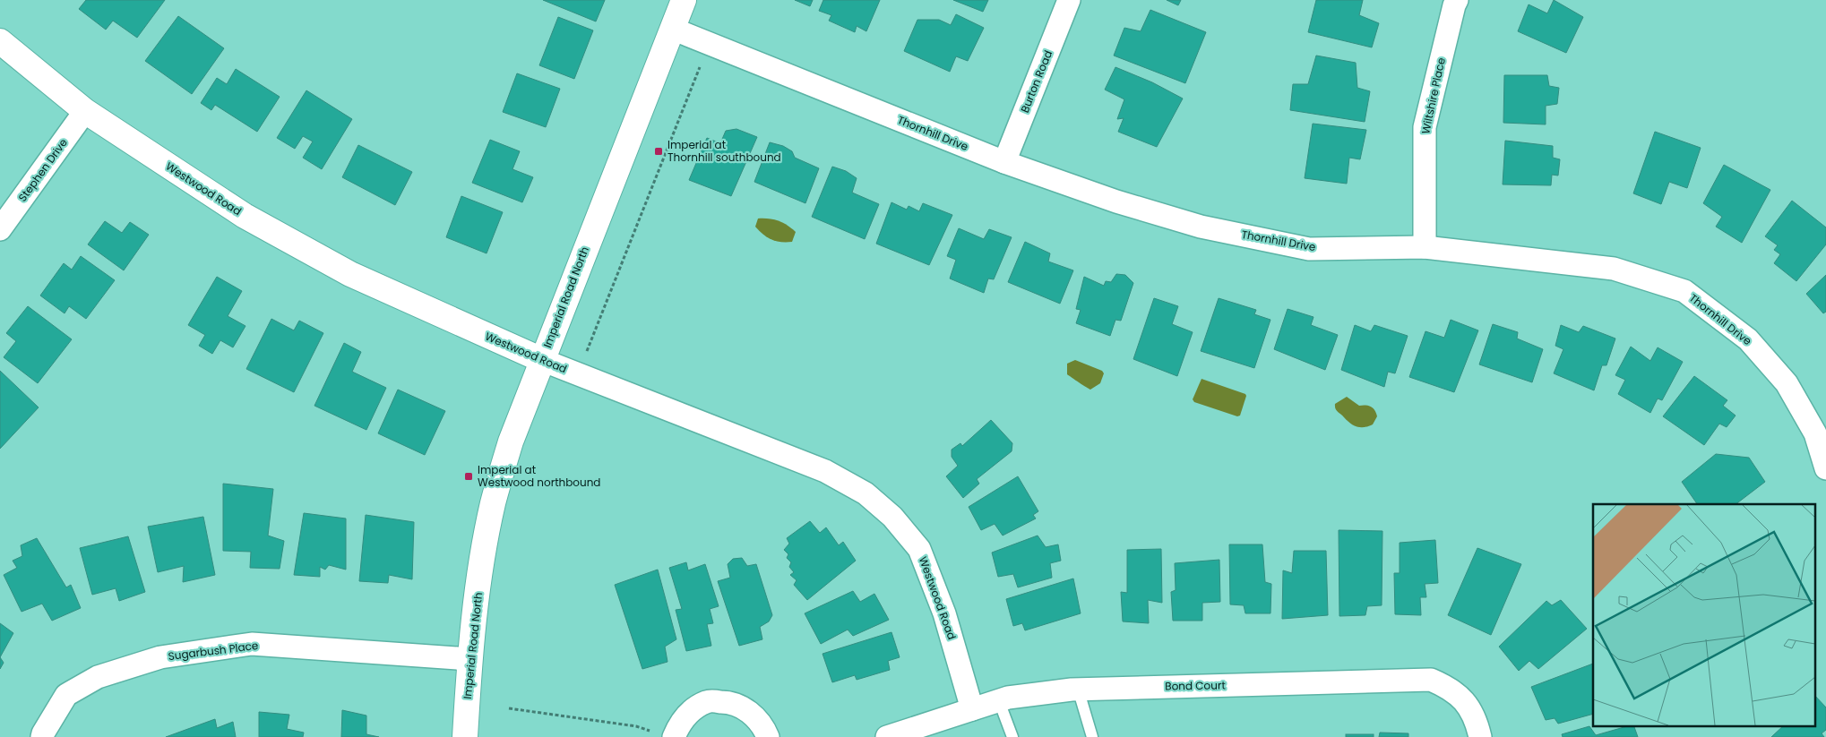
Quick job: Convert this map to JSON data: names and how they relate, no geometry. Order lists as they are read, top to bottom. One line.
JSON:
{"streets":{"street":["Burton Road","Wiltshire Place","Thornhill Drive","Stephen Drive","Westwood Road","Imperial Road North","Sugarbush Place","Bond Court"]},"crossings":[["Burton Road","Thornhill Drive"],["Wiltshire Place","Thornhill Drive"],["Thornhill Drive","Imperial Road North"],["Stephen Drive","Westwood Road"],["Westwood Road","Imperial Road North"],["Westwood Road","Bond Court"],["Imperial Road North","Sugarbush Place"]],"places":{"transit":["Imperial at Thornhill southbound","Imperial at Westwood northbound"]}}
